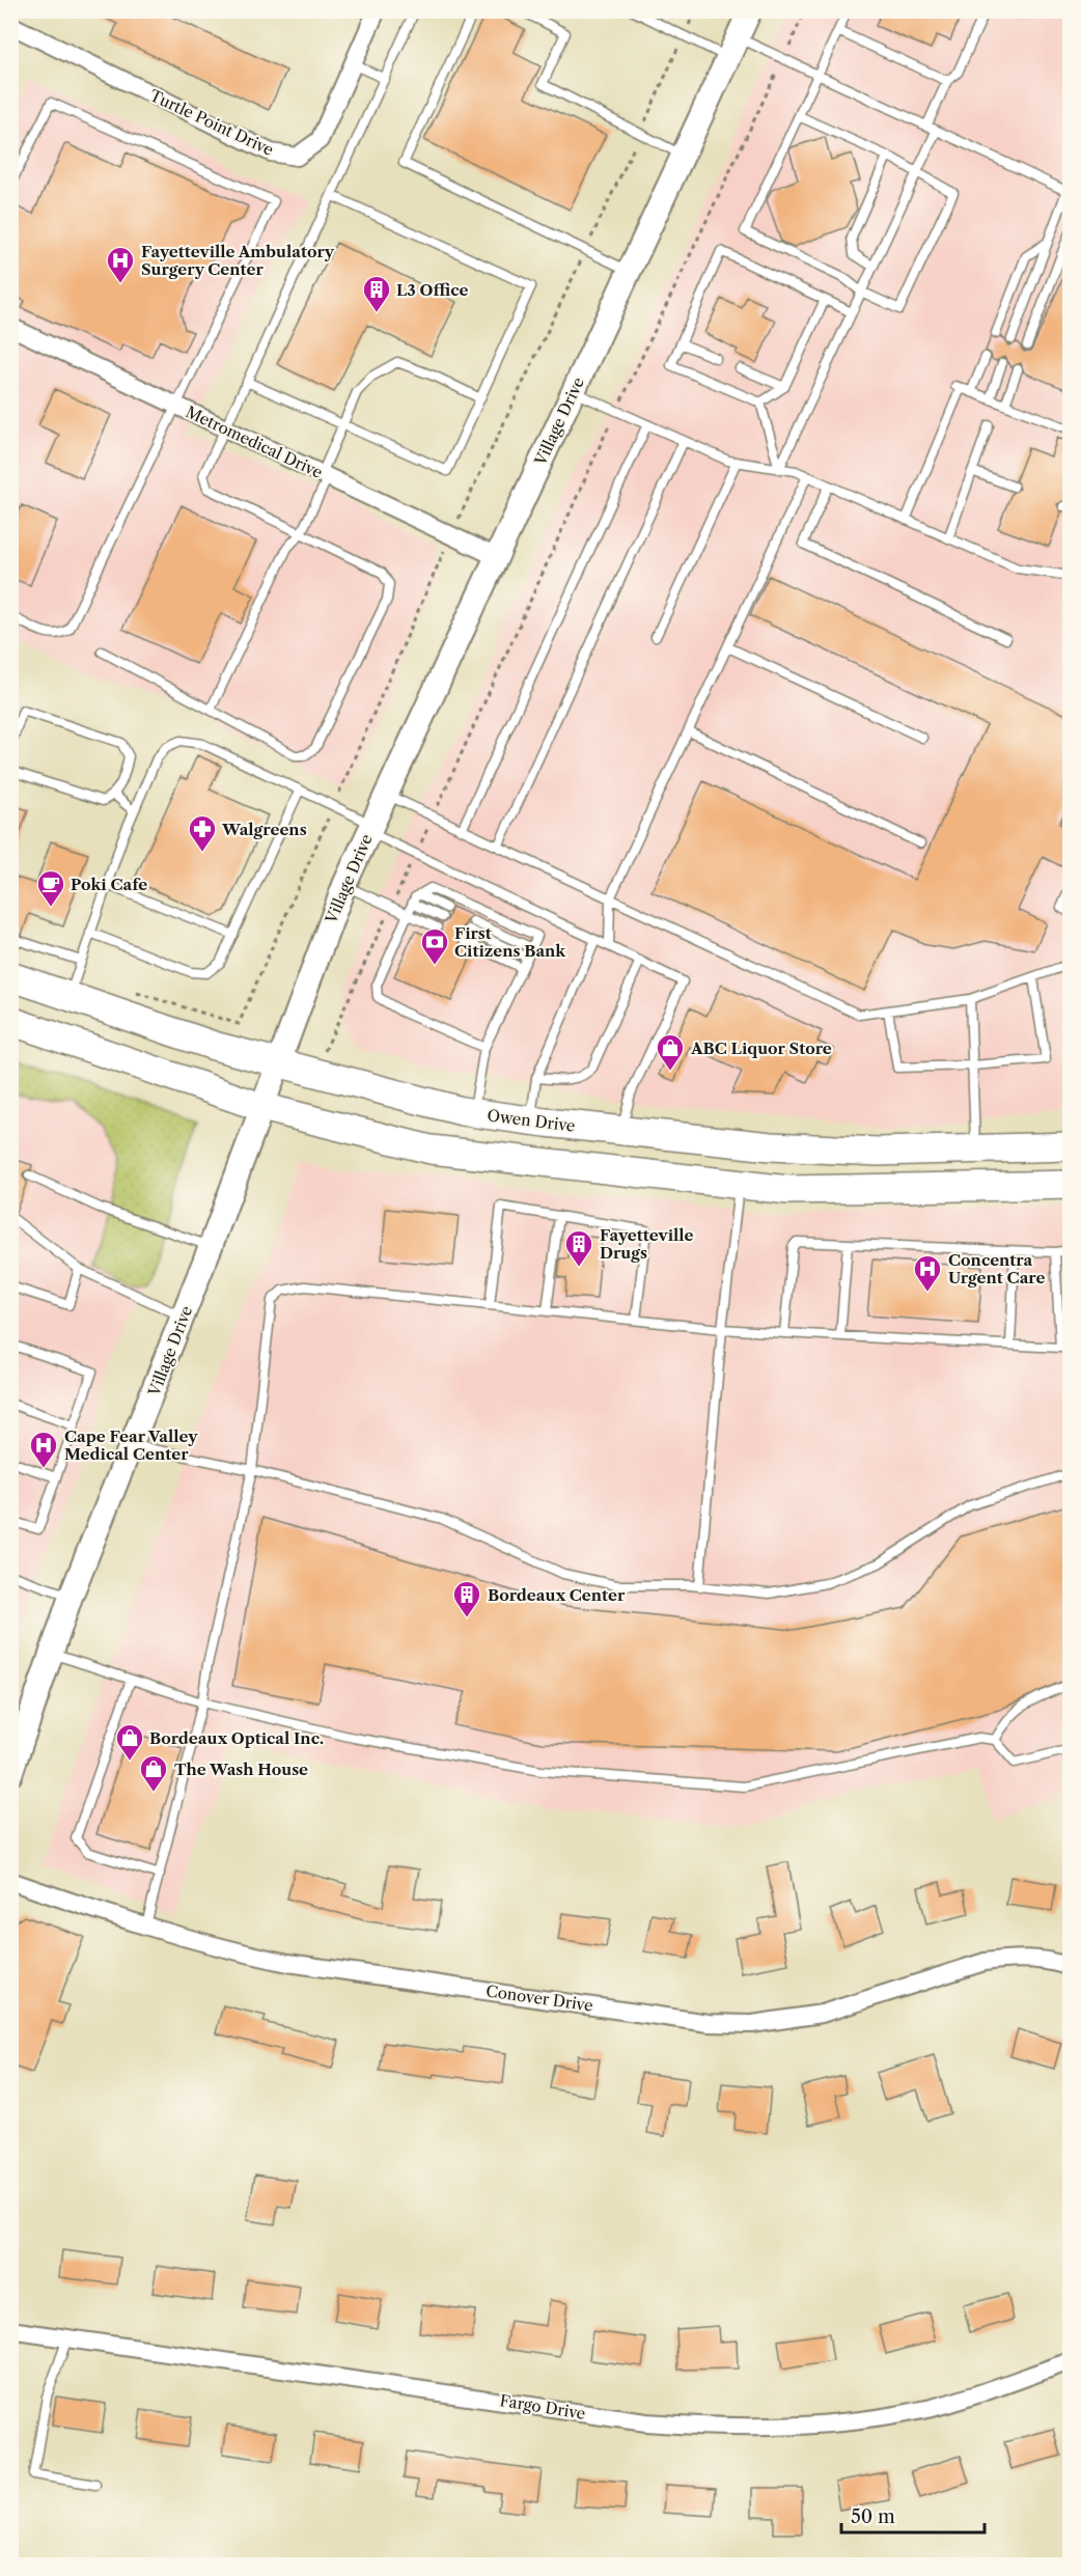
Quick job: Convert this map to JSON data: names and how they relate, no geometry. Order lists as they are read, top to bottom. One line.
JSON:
{"streets":{"highway":["Owen Drive"],"main road":["Village Drive"],"street":["Turtle Point Drive","Metromedical Drive","Conover Drive","Fargo Drive"]},"crossings":[["Village Drive","Metromedical Drive"],["Village Drive","Owen Drive"]],"places":{"hospital":["Fayetteville Ambulatory Surgery Center","Concentra Urgent Care","Cape Fear Valley Medical Center"],"building":["L3 Office","Fayetteville Drugs","Bordeaux Center"],"pharmacy":["Walgreens"],"cafe":["Poki Cafe"],"bank":["First Citizens Bank"],"shop":["ABC Liquor Store","Bordeaux Optical Inc.","The Wash House"]},"scale_bar":"50 m"}
